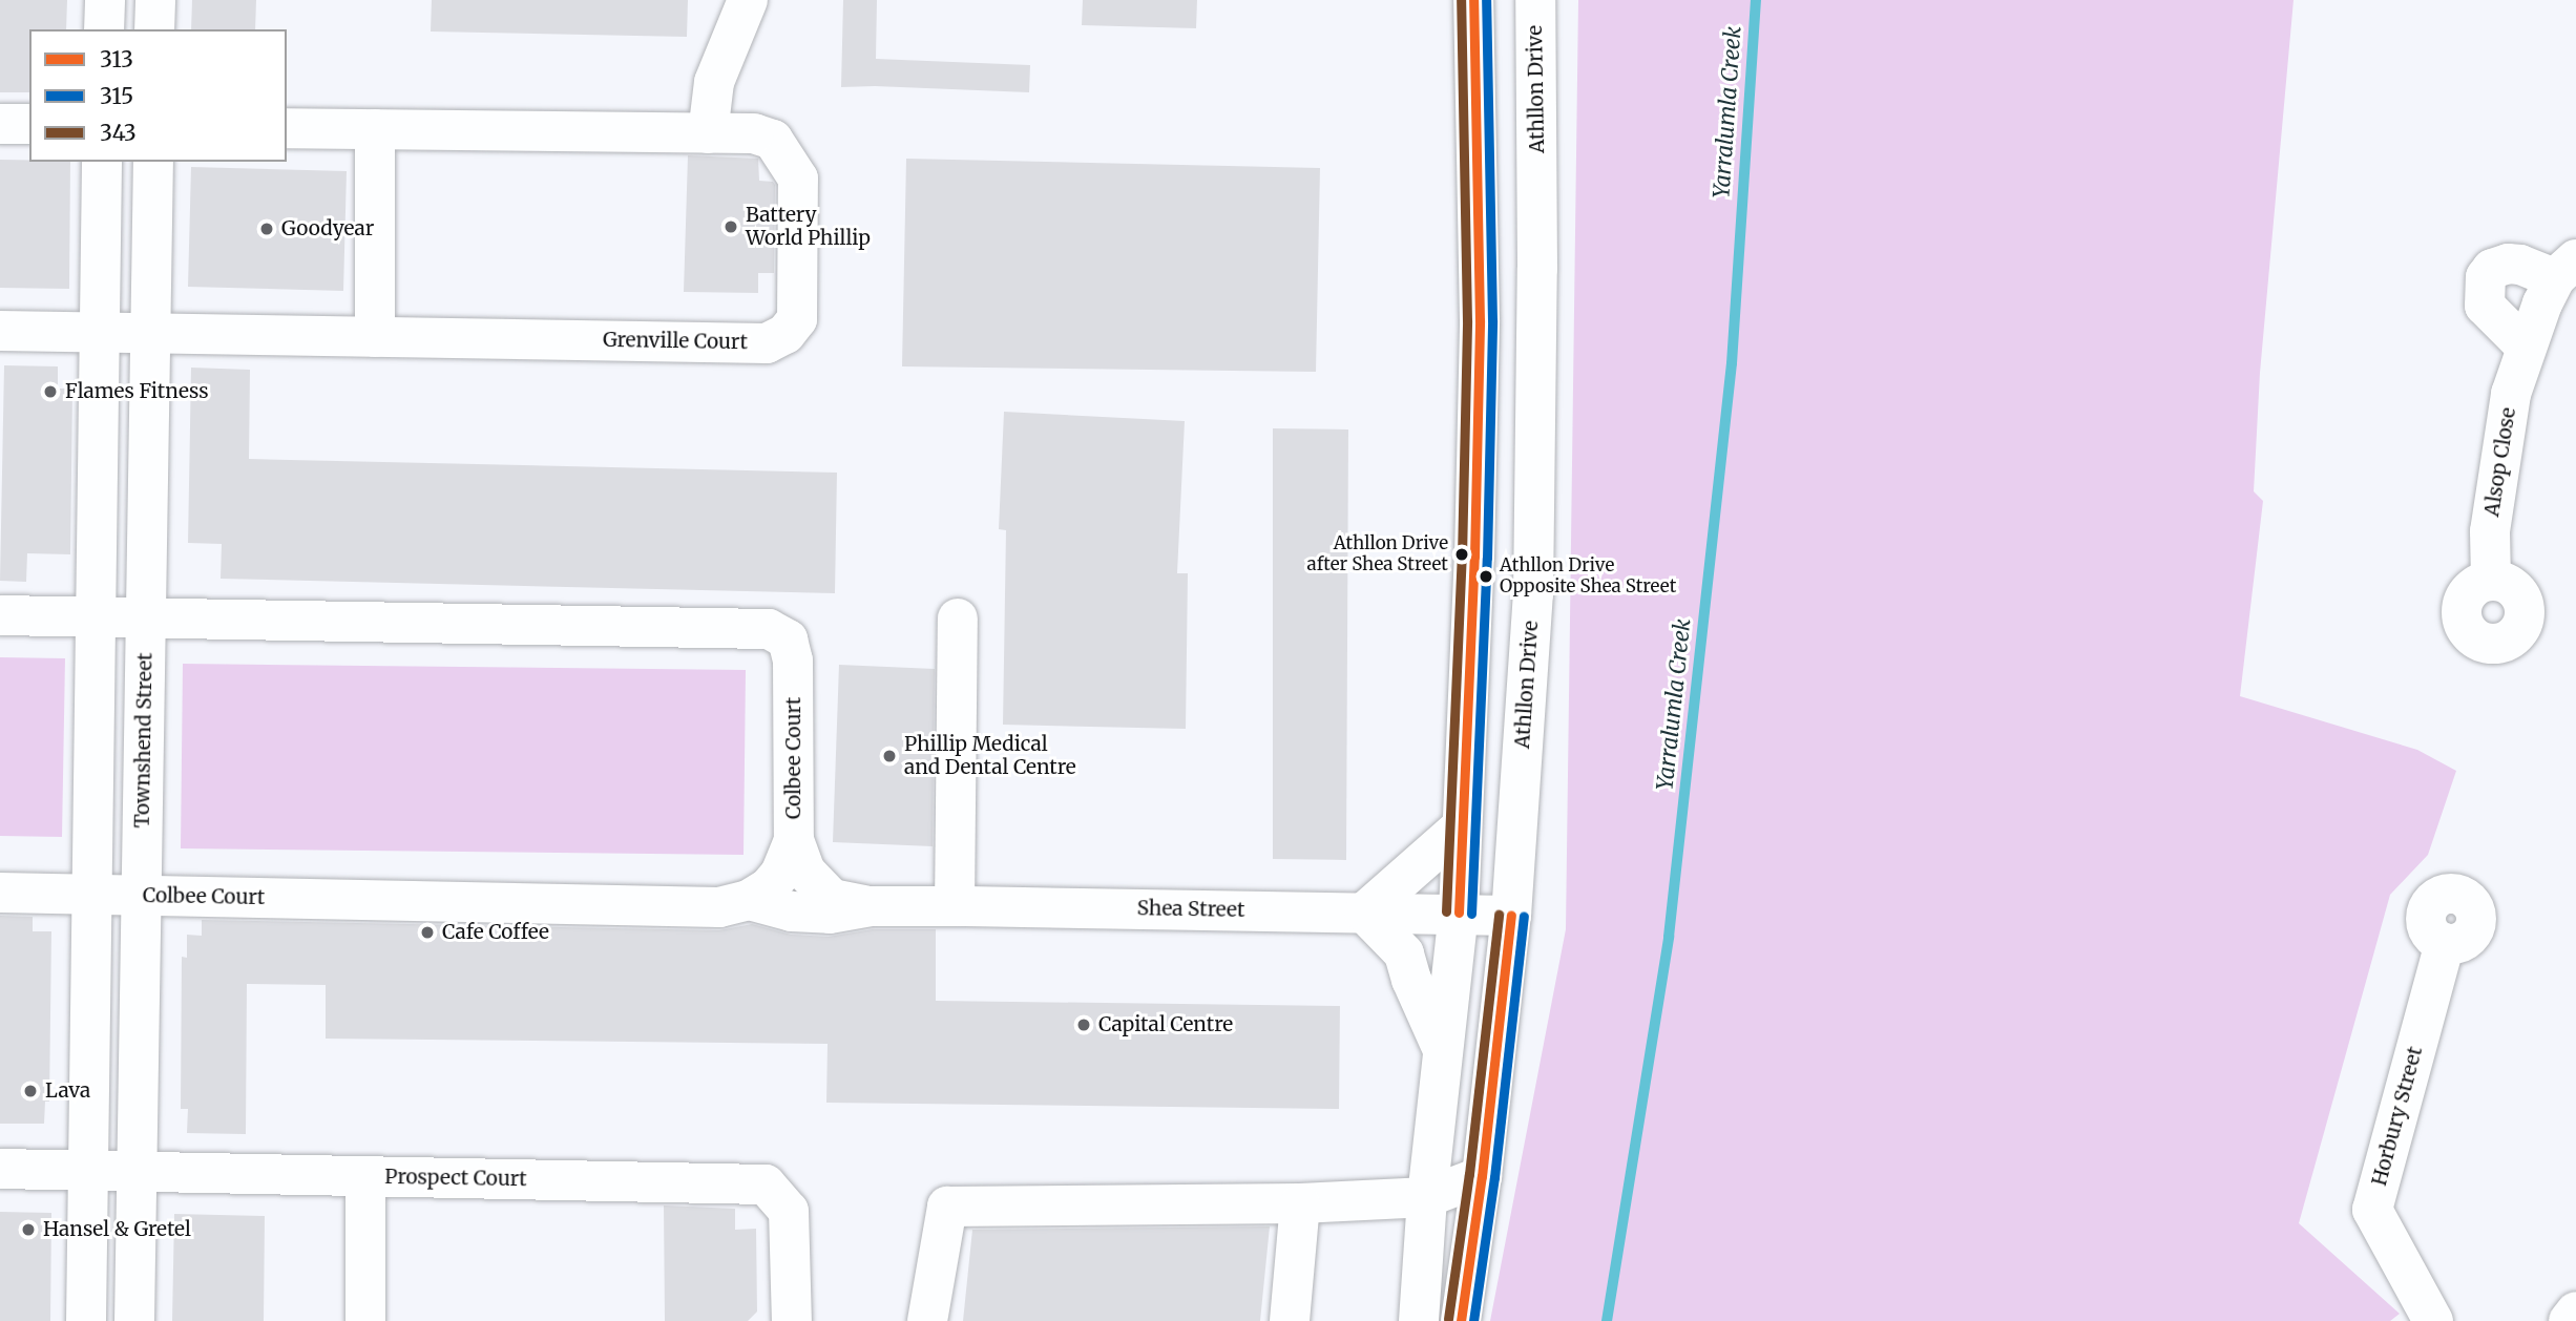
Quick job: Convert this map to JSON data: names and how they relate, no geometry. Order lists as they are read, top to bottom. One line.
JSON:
{"streets":{"street":["Athllon Drive","Grenville Court","Alsop Close","Townshend Street","Colbee Court","Shea Street","Horbury Street","Prospect Court"]},"crossings":[["Athllon Drive","Shea Street"],["Grenville Court","Townshend Street"],["Townshend Street","Colbee Court"],["Townshend Street","Prospect Court"],["Colbee Court","Shea Street"]],"water":["Yarralumla Creek"],"places":["Battery World Phillip","Goodyear","Flames Fitness","Athllon Drive after Shea Street","Athllon Drive Opposite Shea Street","Phillip Medical and Dental Centre","Cafe Coffee","Capital Centre","Lava","Hansel & Gretel"],"lines":["transit line 313","transit line 315","transit line 343"],"legend":["313","315","343"]}
